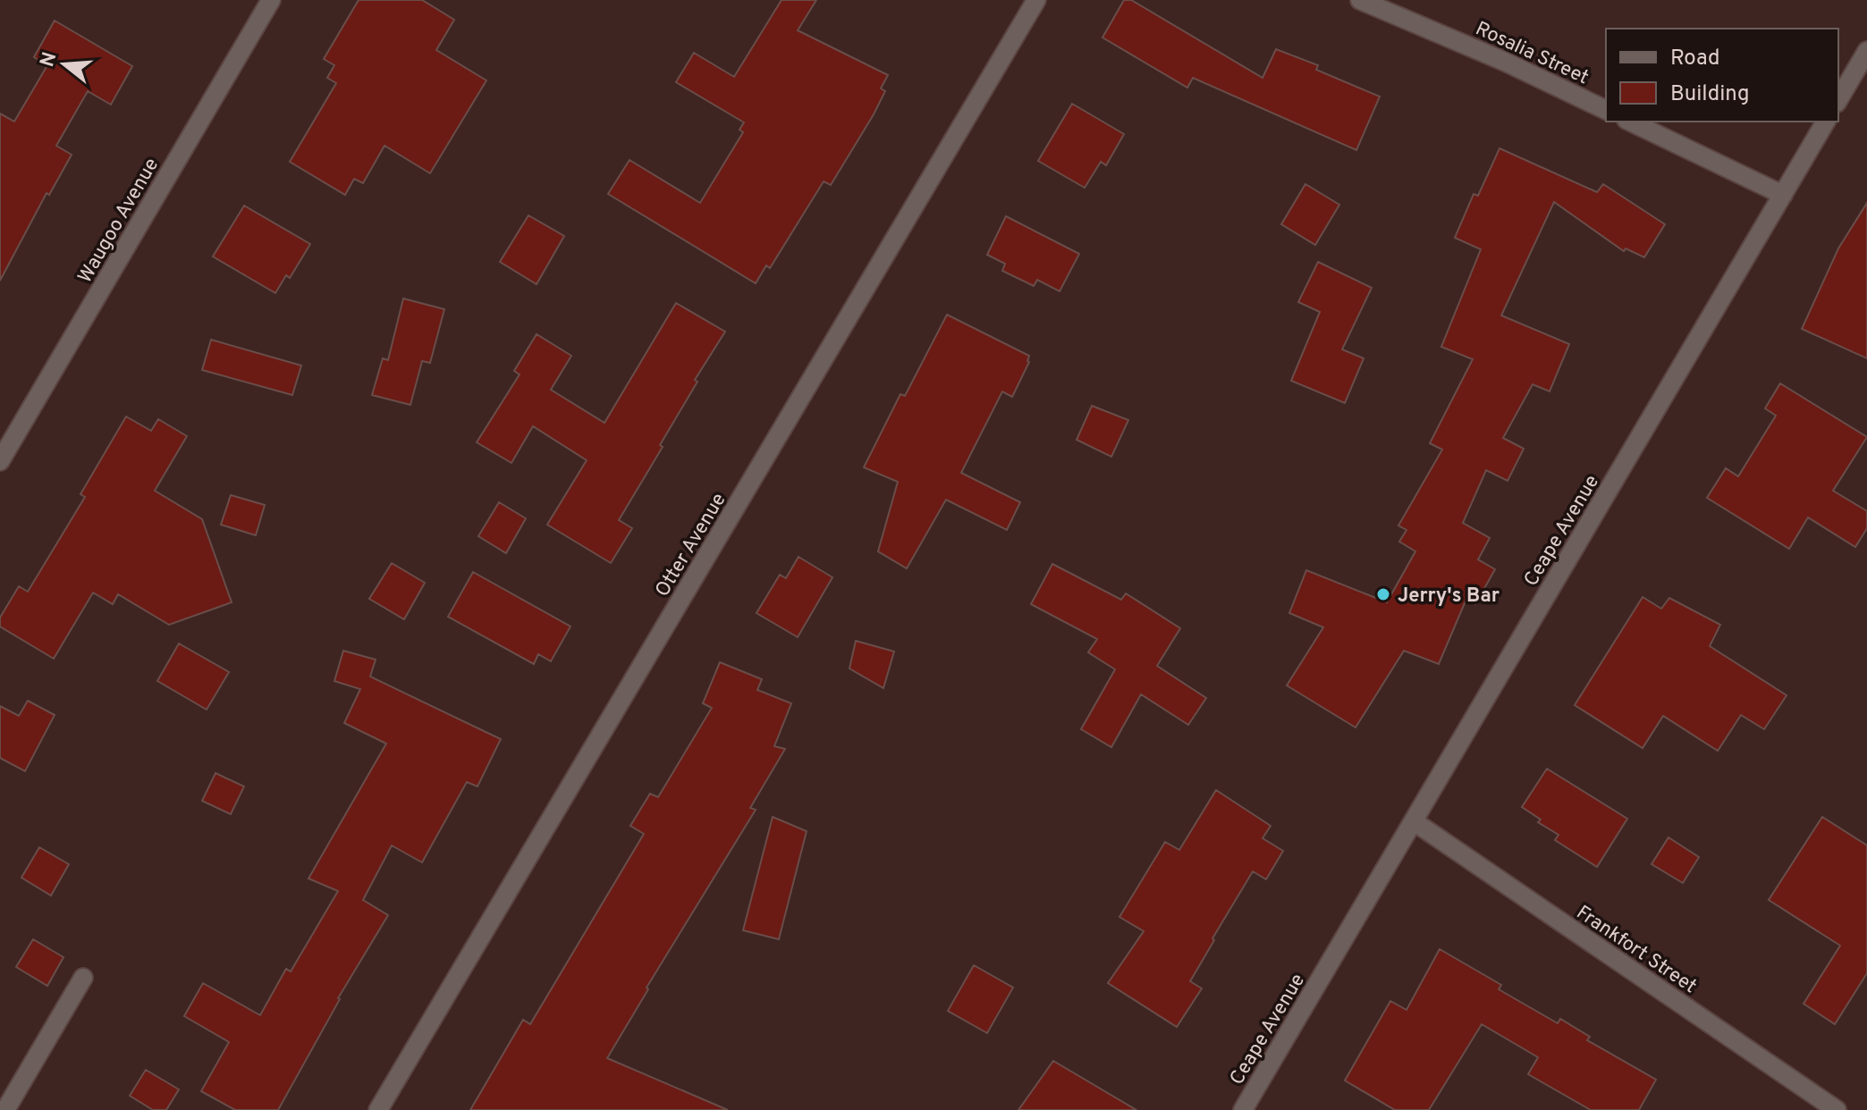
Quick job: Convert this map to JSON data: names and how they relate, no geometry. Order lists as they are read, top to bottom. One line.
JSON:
{"streets":{"street":["Rosalia Street","Waugoo Avenue","Ceape Avenue","Otter Avenue","Frankfort Street"]},"crossings":[["Ceape Avenue","Frankfort Street"]],"places":["Jerry's Bar"],"legend":["Road","Building"],"north":"left"}
